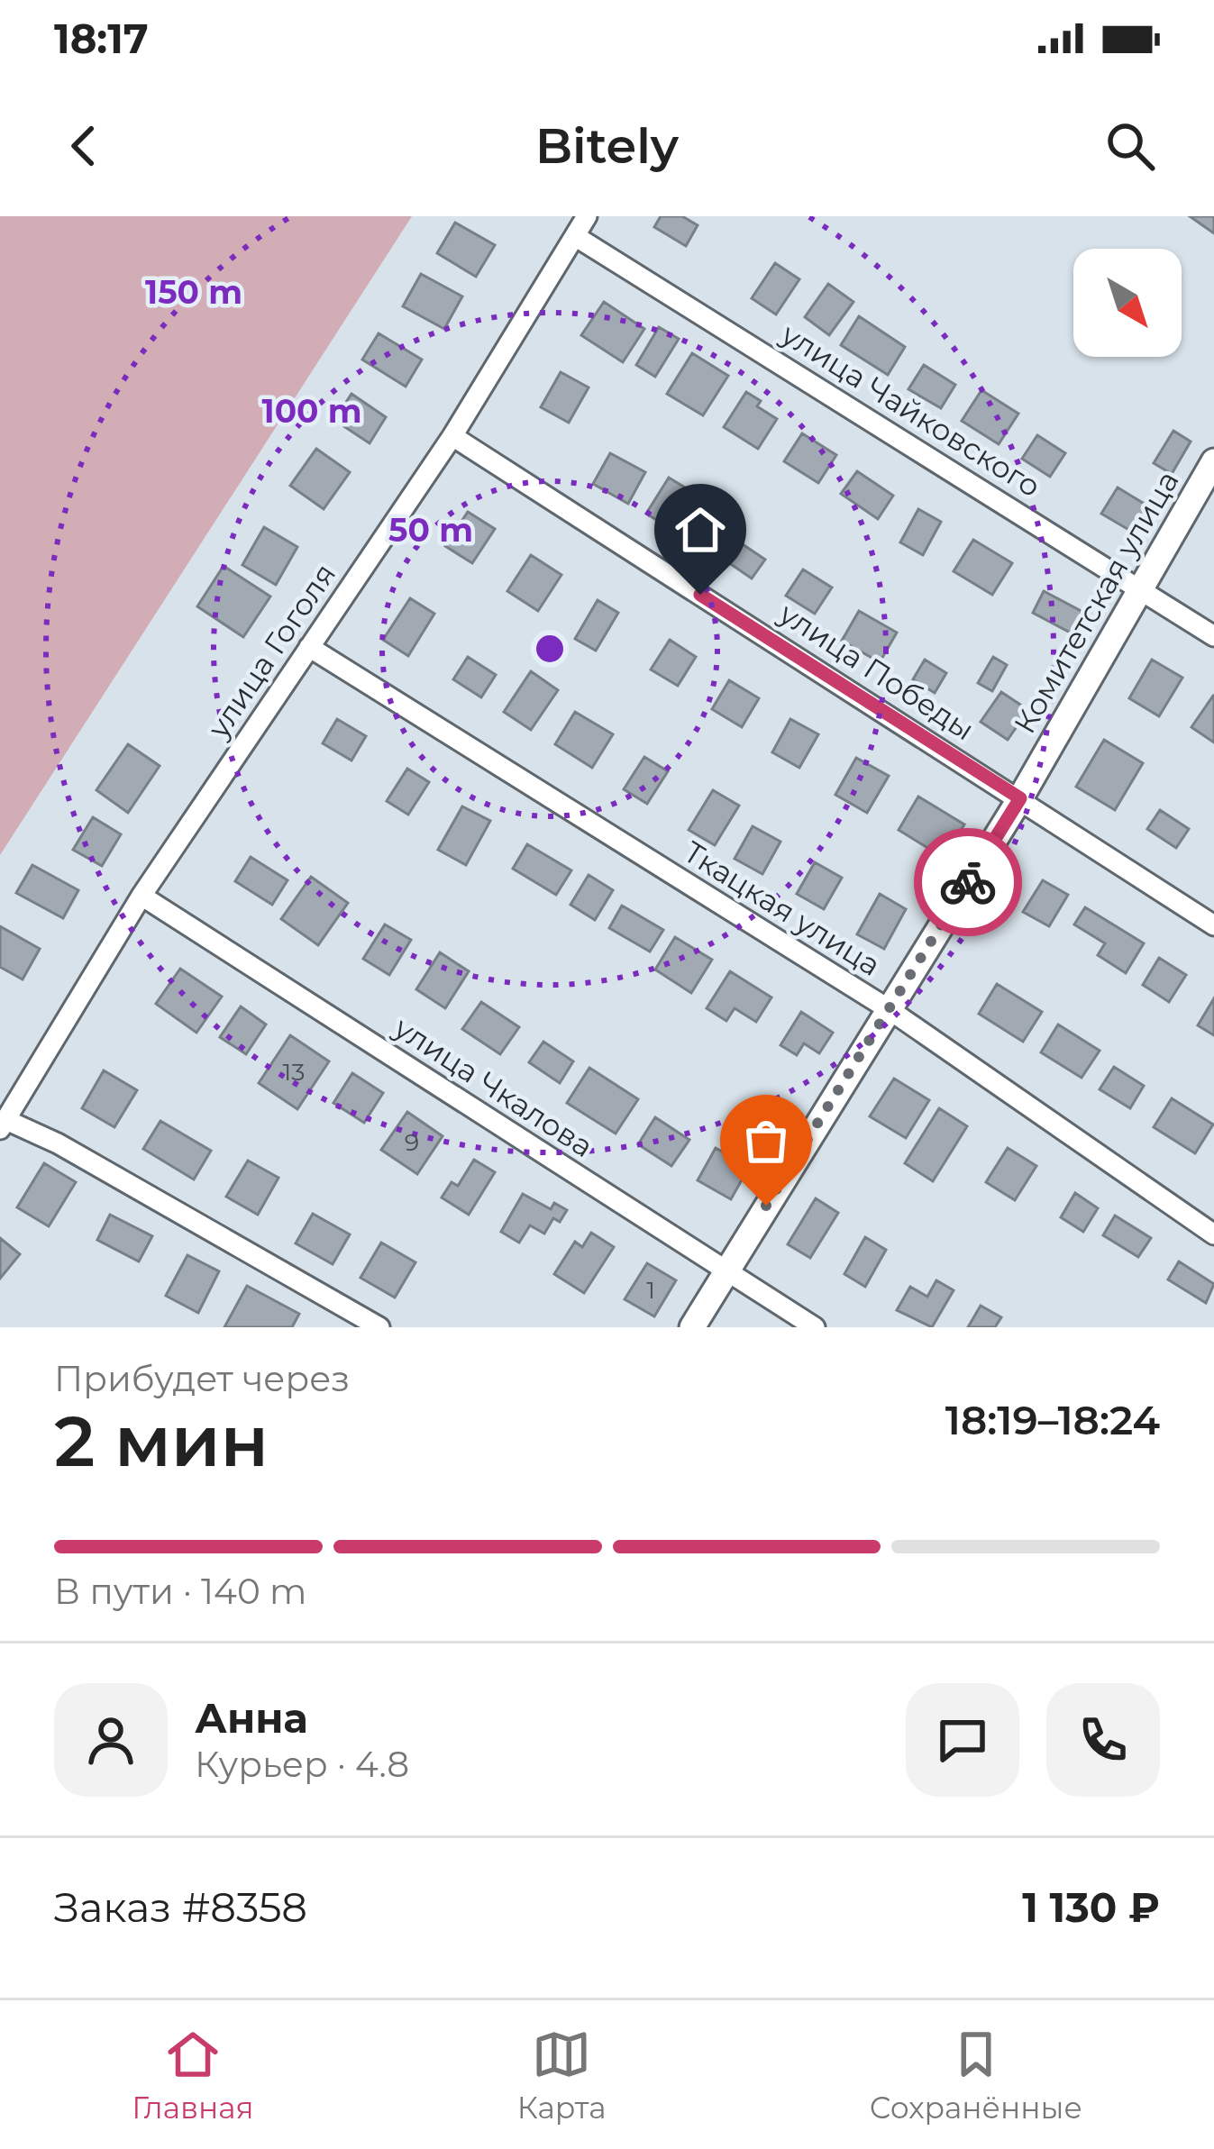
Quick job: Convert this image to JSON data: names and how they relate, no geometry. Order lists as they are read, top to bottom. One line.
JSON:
{"streets":{"street":["улица Чайковского","Комитетская улица","улица Гоголя","улица Победы","Ткацкая улица","улица Чкалова"]},"crossings":[["улица Чайковского","Комитетская улица"],["улица Чайковского","улица Гоголя"],["Комитетская улица","улица Победы"],["Комитетская улица","Ткацкая улица"],["Комитетская улица","улица Чкалова"],["улица Гоголя","улица Победы"],["улица Гоголя","Ткацкая улица"],["улица Гоголя","улица Чкалова"]],"house_numbers":["13","9","1"],"north":"bottom right","page":{"status":"18:17","header":"Bitely","heading":["2 мин","Прибудет через","18:19–18:24"],"panel":["Анна","Курьер · 4.8","Заказ #8358","1 130 ₽"],"bar":"В пути · 140 m","tabs":["Главная","Карта","Сохранённые"]},"rings":["150 m","100 m","50 m"]}
